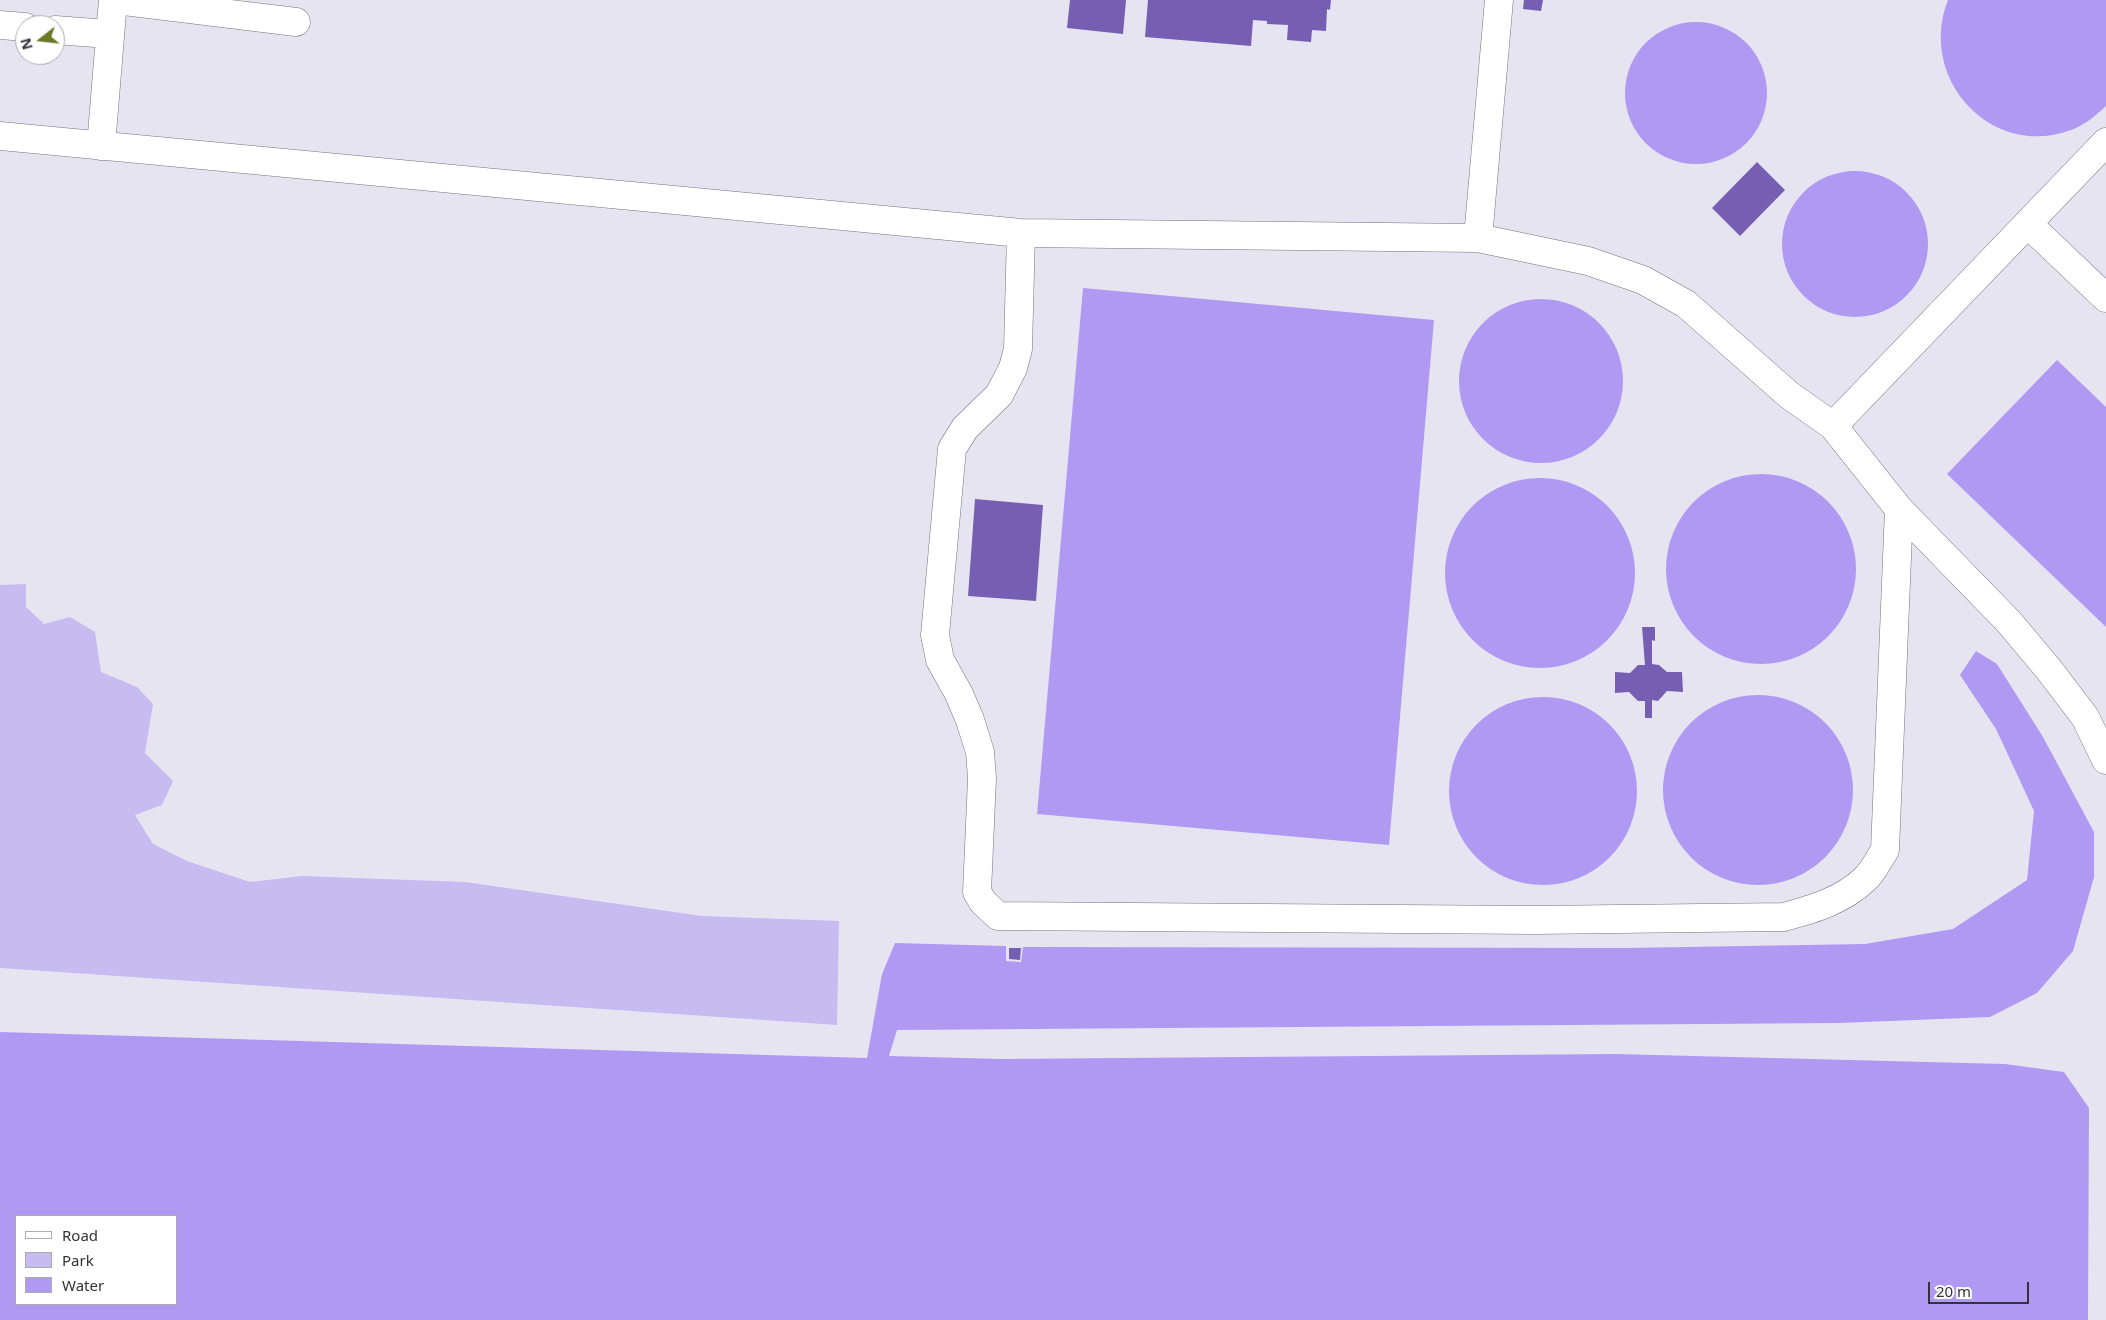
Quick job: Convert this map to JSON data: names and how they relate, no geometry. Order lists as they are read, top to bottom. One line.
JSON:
{"legend":["Road","Park","Water"],"scale_bar":"20 m","north":"left"}
